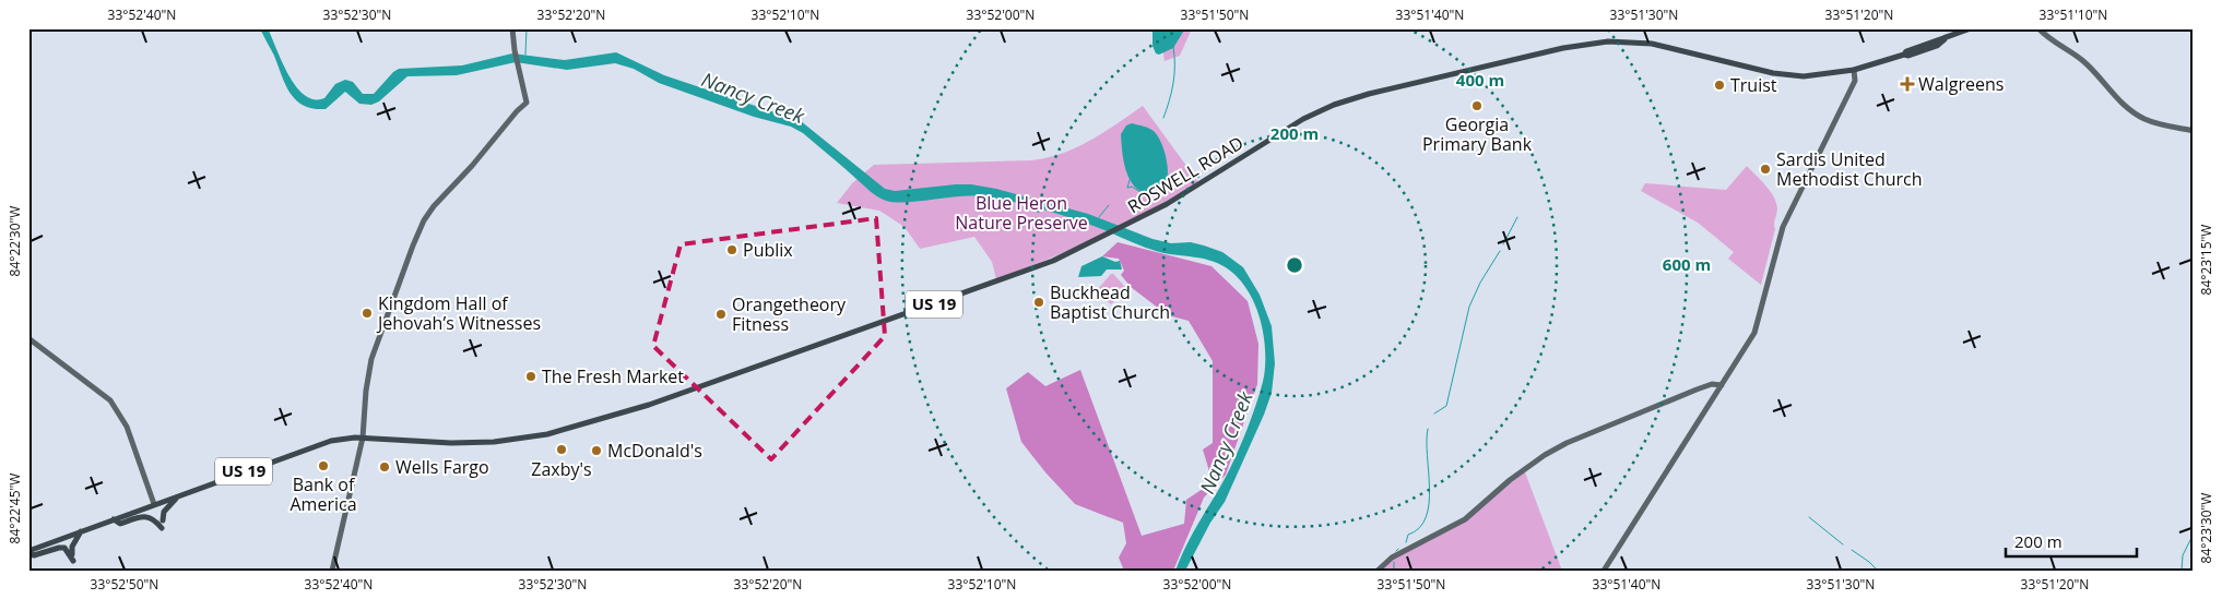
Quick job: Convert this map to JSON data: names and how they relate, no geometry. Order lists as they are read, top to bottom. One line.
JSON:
{"streets":{"main road":["ROSWELL ROAD","US 19"]},"crossings":[["ROSWELL ROAD","US 19"]],"water":["Nancy Creek"],"parks":["Blue Heron Nature Preserve"],"places":{"health":["Walgreens"],"other":["Truist","Georgia Primary Bank","Sardis United Methodist Church","Publix","Buckhead Baptist Church","Kingdom Hall of Jehovah’s Witnesses","Orangetheory Fitness","The Fresh Market","Zaxby's","McDonald's","Bank of America","Wells Fargo"]},"scale_bar":"200 m","coordinates":["33°52'40\"N","33°52'30\"N","33°52'20\"N","33°52'10\"N","33°52'00\"N","33°51'50\"N","33°51'40\"N","33°51'30\"N","33°51'20\"N","33°51'10\"N","84°22'30\"W","84°23'15\"W","84°22'45\"W","84°23'30\"W","33°52'50\"N"],"rings":["400 m","200 m","600 m"]}
